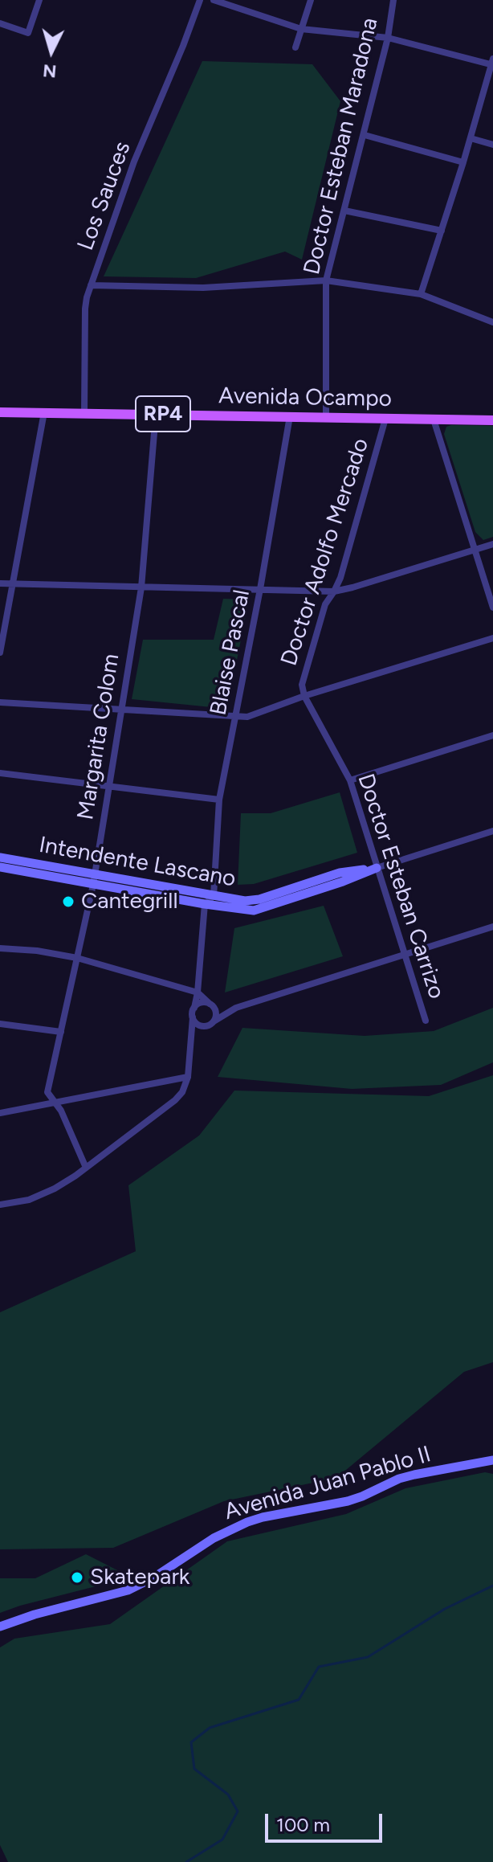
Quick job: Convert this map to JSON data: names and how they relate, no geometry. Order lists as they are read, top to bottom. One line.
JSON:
{"streets":{"main road":["Avenida Ocampo","RP4","Intendente Lascano","Avenida Juan Pablo II"],"street":["Doctor Esteban Maradona","Los Sauces","Doctor Adolfo Mercado","Blaise Pascal","Margarita Colom","Doctor Esteban Carrizo"]},"crossings":[["Doctor Esteban Maradona","Avenida Ocampo"],["Los Sauces","Avenida Ocampo"],["Avenida Ocampo","Doctor Adolfo Mercado"],["Avenida Ocampo","Blaise Pascal"],["Avenida Ocampo","Margarita Colom"],["Doctor Adolfo Mercado","Doctor Esteban Carrizo"],["Blaise Pascal","Intendente Lascano"],["Margarita Colom","Intendente Lascano"],["Intendente Lascano","Doctor Esteban Carrizo"]],"places":["Cantegrill","Skatepark"],"scale_bar":"100 m","north":"bottom"}
